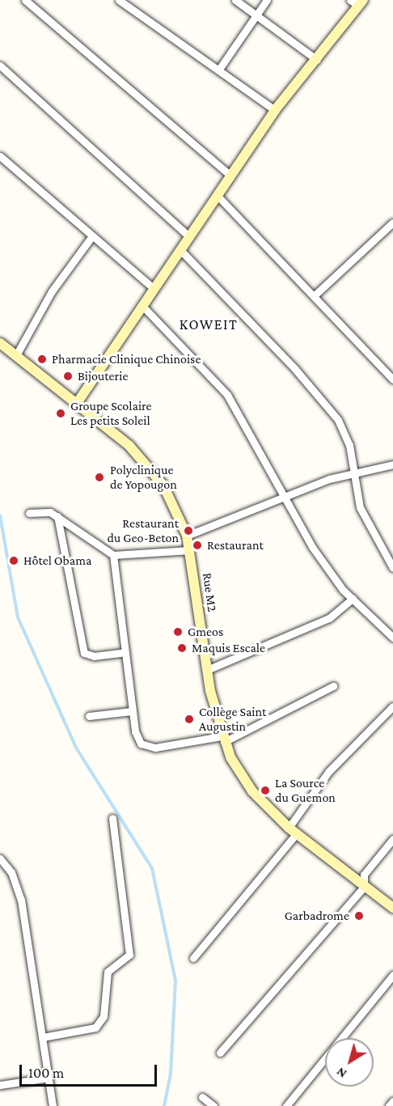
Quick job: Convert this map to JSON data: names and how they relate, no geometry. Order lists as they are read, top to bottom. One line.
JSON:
{"streets":{"street":["Rue M2"]},"districts":["KOWEIT"],"places":["Pharmacie Clinique Chinoise","Bijouterie","Groupe Scolaire Les petits Soleil","Polyclinique de Yopougon","Restaurant du Geo-Beton","Restaurant","Hôtel Obama","Gmeos","Maquis Escale","Collège Saint Augustin","La Source du Guemon","Garbadrome"],"scale_bar":"100 m","north":"bottom left"}
